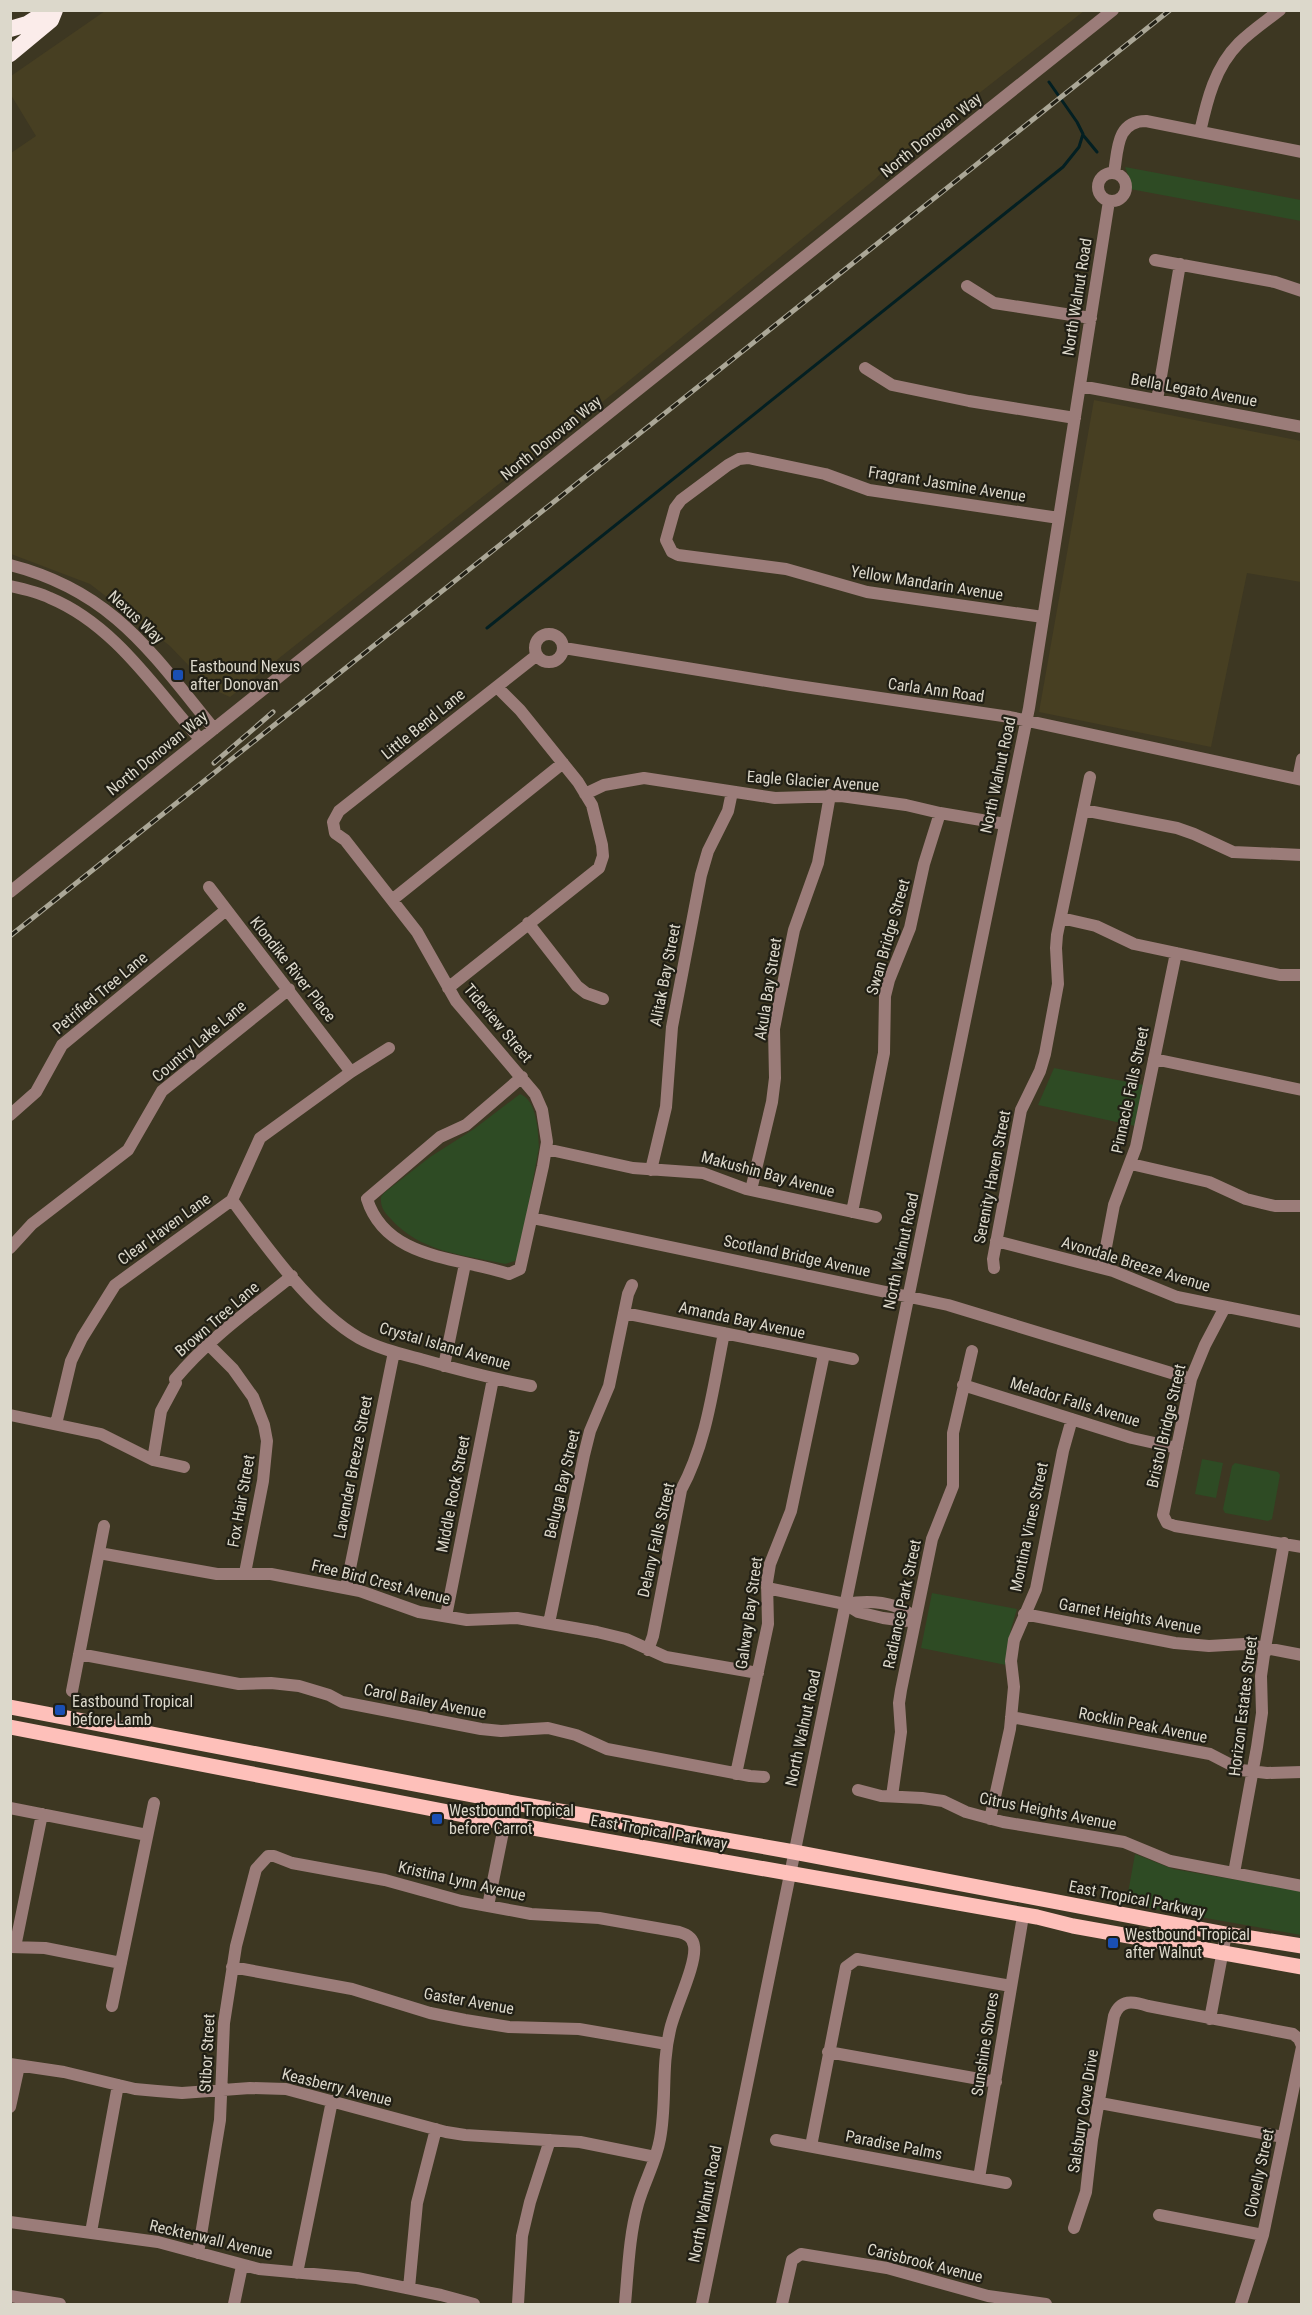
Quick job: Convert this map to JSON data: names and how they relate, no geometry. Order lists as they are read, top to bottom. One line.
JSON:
{"streets":{"main road":["East Tropical Parkway"],"street":["North Donovan Way","North Walnut Road","Bella Legato Avenue","Fragrant Jasmine Avenue","Yellow Mandarin Avenue","Nexus Way","Carla Ann Road","Little Bend Lane","Eagle Glacier Avenue","Swan Bridge Street","Klondike River Place","Alitak Bay Street","Akula Bay Street","Petrified Tree Lane","Tideview Street","Country Lake Lane","Pinnacle Falls Street","Makushin Bay Avenue","Serenity Haven Street","Clear Haven Lane","Scotland Bridge Avenue","Avondale Breeze Avenue","Brown Tree Lane","Amanda Bay Avenue","Crystal Island Avenue","Melador Falls Avenue","Bristol Bridge Street","Lavender Breeze Street","Beluga Bay Street","Middle Rock Street","Fox Hair Street","Montina Vines Street","Delany Falls Street","Free Bird Crest Avenue","Radiance Park Street","Galway Bay Street","Garnet Heights Avenue","Carol Bailey Avenue","Horizon Estates Street","Rocklin Peak Avenue","Citrus Heights Avenue","Kristina Lynn Avenue","Gaster Avenue","Sunshine Shores","Stibor Street","Keasberry Avenue","Salsbury Cove Drive","Paradise Palms","Clovelly Street","Recktenwall Avenue","Carisbrook Avenue"]},"crossings":[["North Donovan Way","Nexus Way"],["North Walnut Road","Bella Legato Avenue"],["North Walnut Road","Fragrant Jasmine Avenue"],["North Walnut Road","Yellow Mandarin Avenue"],["North Walnut Road","Carla Ann Road"],["North Walnut Road","Eagle Glacier Avenue"],["North Walnut Road","Scotland Bridge Avenue"],["North Walnut Road","East Tropical Parkway"],["Fragrant Jasmine Avenue","Yellow Mandarin Avenue"],["Carla Ann Road","Little Bend Lane"],["Little Bend Lane","Tideview Street"],["Eagle Glacier Avenue","Swan Bridge Street"],["Eagle Glacier Avenue","Alitak Bay Street"],["Eagle Glacier Avenue","Akula Bay Street"],["Swan Bridge Street","Makushin Bay Avenue"],["Klondike River Place","Petrified Tree Lane"],["Klondike River Place","Country Lake Lane"],["Klondike River Place","Clear Haven Lane"],["Alitak Bay Street","Makushin Bay Avenue"],["Akula Bay Street","Makushin Bay Avenue"],["Tideview Street","Makushin Bay Avenue"],["Tideview Street","Scotland Bridge Avenue"],["Pinnacle Falls Street","Avondale Breeze Avenue"],["Serenity Haven Street","Avondale Breeze Avenue"],["Clear Haven Lane","Crystal Island Avenue"],["Scotland Bridge Avenue","Bristol Bridge Street"],["Avondale Breeze Avenue","Bristol Bridge Street"],["Brown Tree Lane","Crystal Island Avenue"],["Brown Tree Lane","Fox Hair Street"],["Amanda Bay Avenue","Beluga Bay Street"],["Amanda Bay Avenue","Delany Falls Street"],["Amanda Bay Avenue","Galway Bay Street"],["Crystal Island Avenue","Lavender Breeze Street"],["Crystal Island Avenue","Middle Rock Street"],["Melador Falls Avenue","Bristol Bridge Street"],["Melador Falls Avenue","Montina Vines Street"],["Melador Falls Avenue","Radiance Park Street"],["Bristol Bridge Street","Horizon Estates Street"],["Lavender Breeze Street","Free Bird Crest Avenue"],["Beluga Bay Street","Free Bird Crest Avenue"],["Middle Rock Street","Free Bird Crest Avenue"],["Fox Hair Street","Free Bird Crest Avenue"],["Montina Vines Street","Garnet Heights Avenue"],["Montina Vines Street","Rocklin Peak Avenue"],["Montina Vines Street","Citrus Heights Avenue"],["Delany Falls Street","Free Bird Crest Avenue"],["Free Bird Crest Avenue","Galway Bay Street"],["Radiance Park Street","Citrus Heights Avenue"],["Galway Bay Street","Carol Bailey Avenue"],["Garnet Heights Avenue","Horizon Estates Street"],["Horizon Estates Street","Rocklin Peak Avenue"],["Horizon Estates Street","Citrus Heights Avenue"],["East Tropical Parkway","Sunshine Shores"],["Kristina Lynn Avenue","Gaster Avenue"],["Kristina Lynn Avenue","Stibor Street"],["Gaster Avenue","Stibor Street"],["Sunshine Shores","Paradise Palms"],["Stibor Street","Keasberry Avenue"],["Stibor Street","Recktenwall Avenue"]],"places":{"transit":["Eastbound Nexus after Donovan","Eastbound Tropical before Lamb","Westbound Tropical before Carrot","Westbound Tropical after Walnut"]}}
